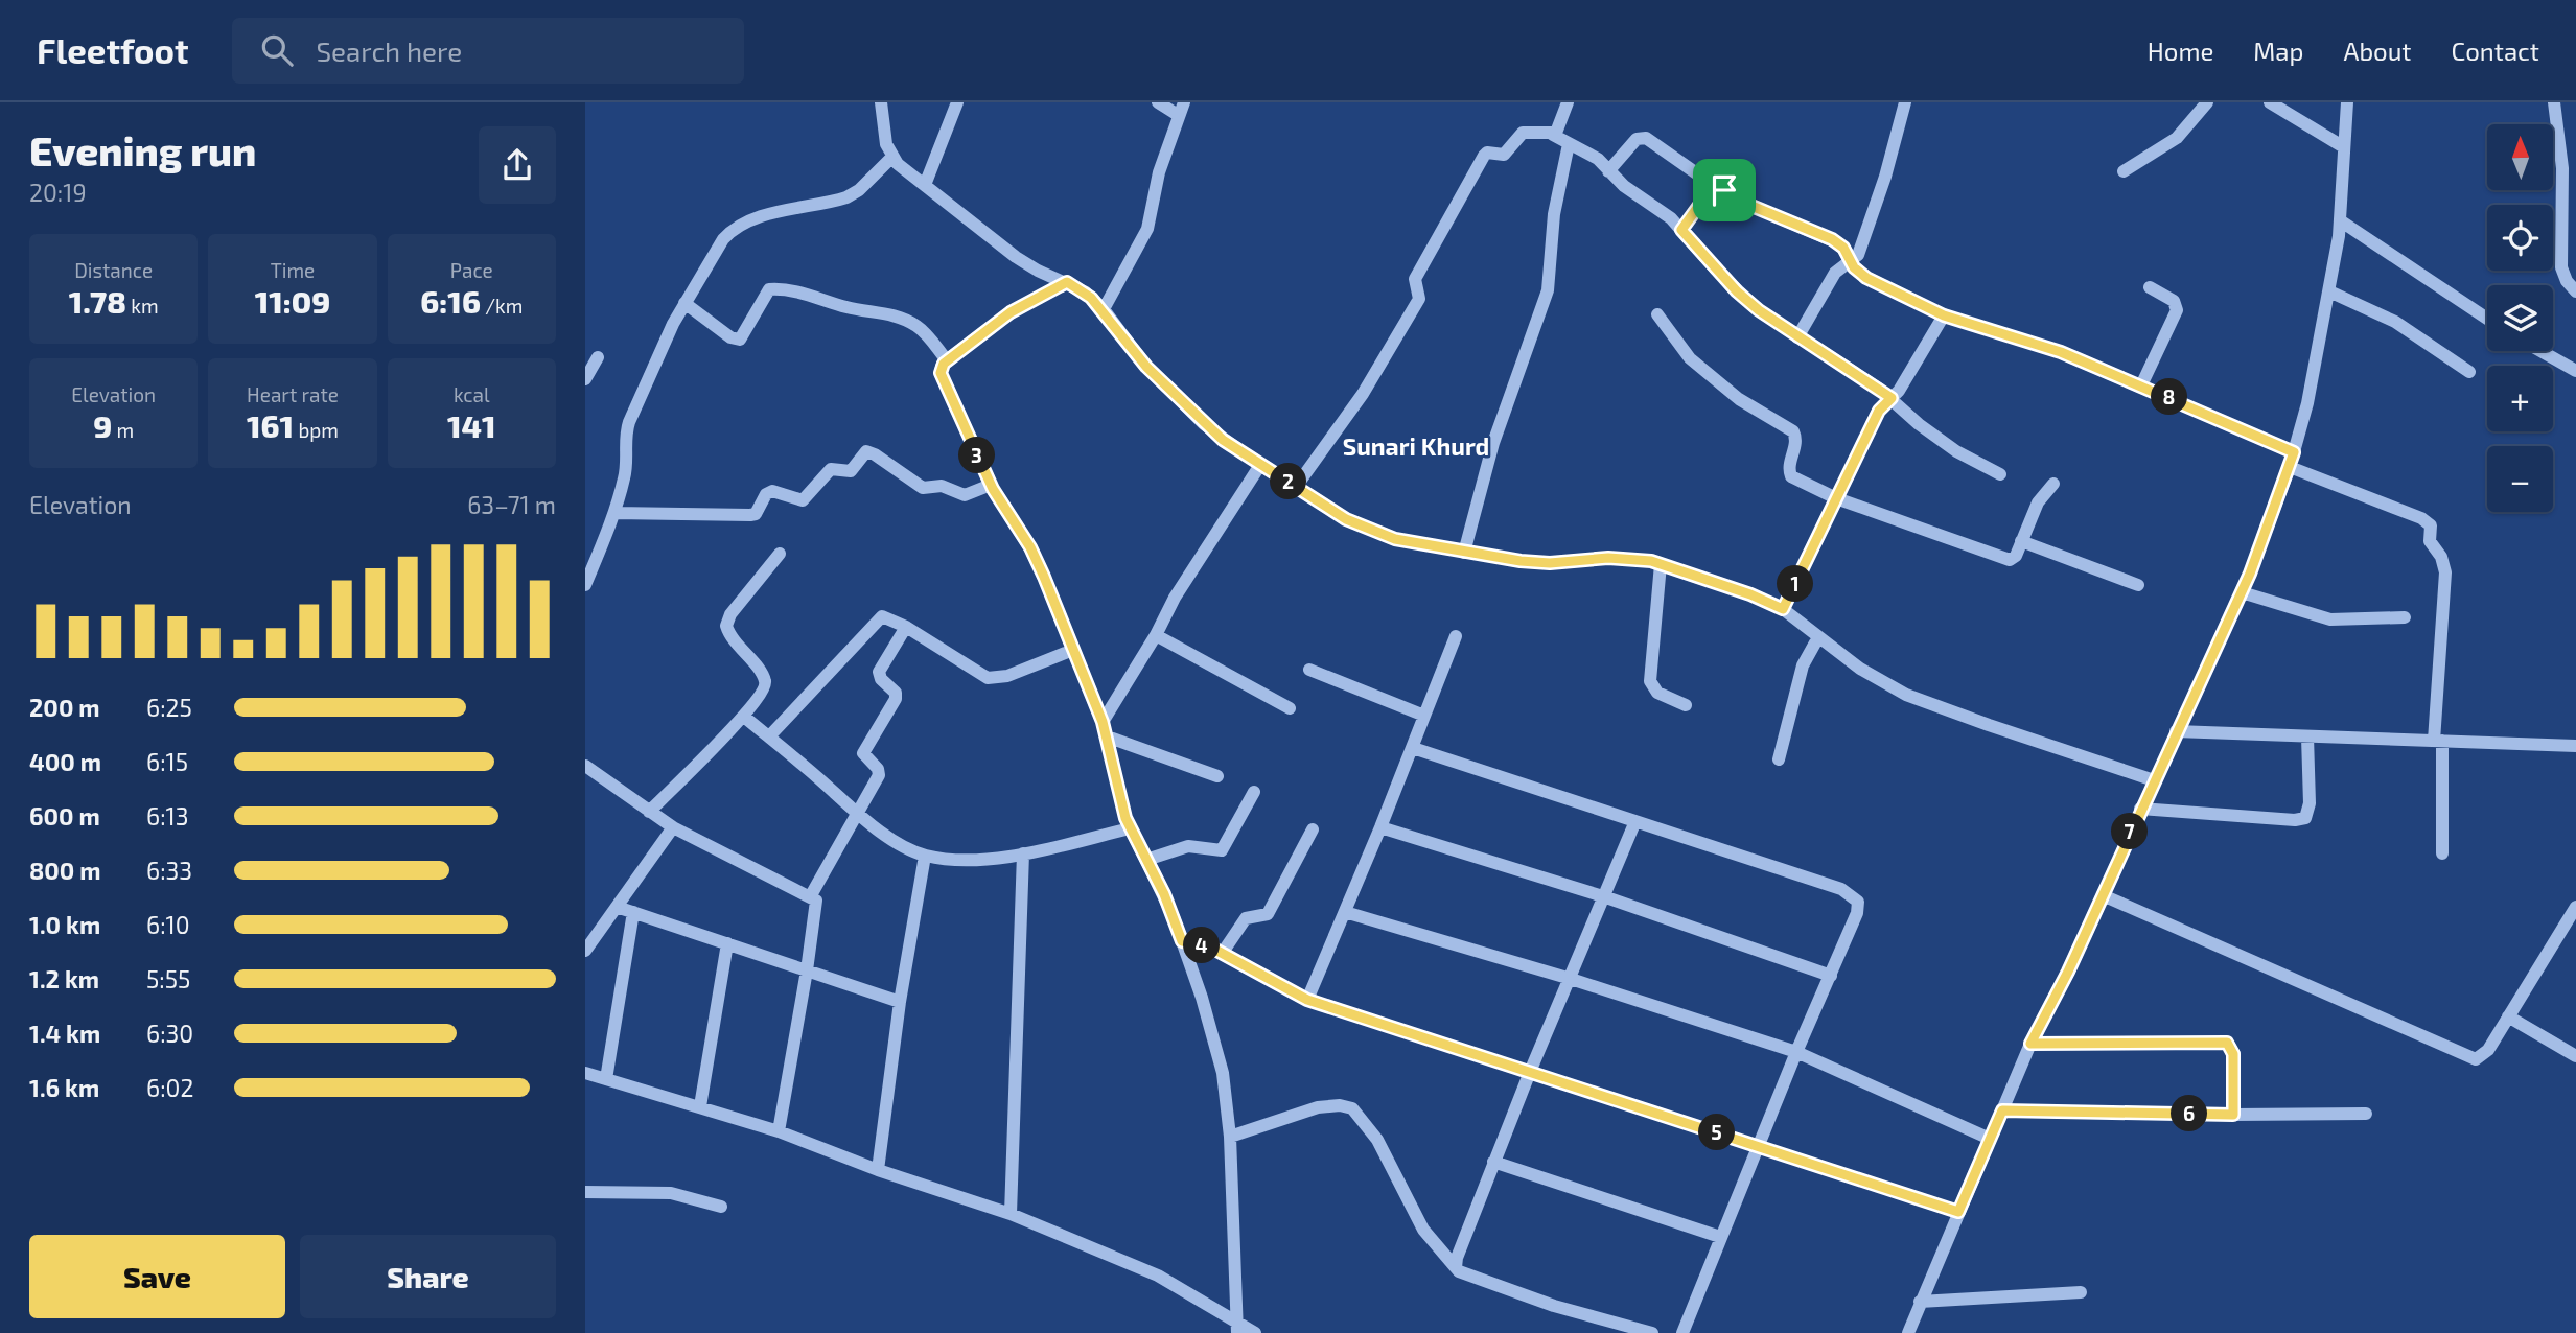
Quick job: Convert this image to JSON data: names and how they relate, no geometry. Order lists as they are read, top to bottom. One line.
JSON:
{"districts":["Sunari Khurd"],"north":"top","page":{"header":"Fleetfoot","search":"Search here","nav":["Home","Map","About","Contact"],"heading":["Evening run","20:19"],"map_buttons":["+","−"],"stats":[["Distance","1.78 km"],["Time","11:09"],["Pace","6:16 /km"],["Elevation","9 m"],["Heart rate","161 bpm"],["kcal","141"]],"pins":["8","3","2","1","7","4","6","5"],"chart":["Elevation","63–71 m"],"list":[{"name":"200 m","note":"6:25"},{"name":"400 m","note":"6:15"},{"name":"600 m","note":"6:13"},{"name":"800 m","note":"6:33"},{"name":"1.0 km","note":"6:10"},{"name":"1.2 km","note":"5:55"},{"name":"1.4 km","note":"6:30"},{"name":"1.6 km","note":"6:02"}],"buttons":["Save","Share"]}}
